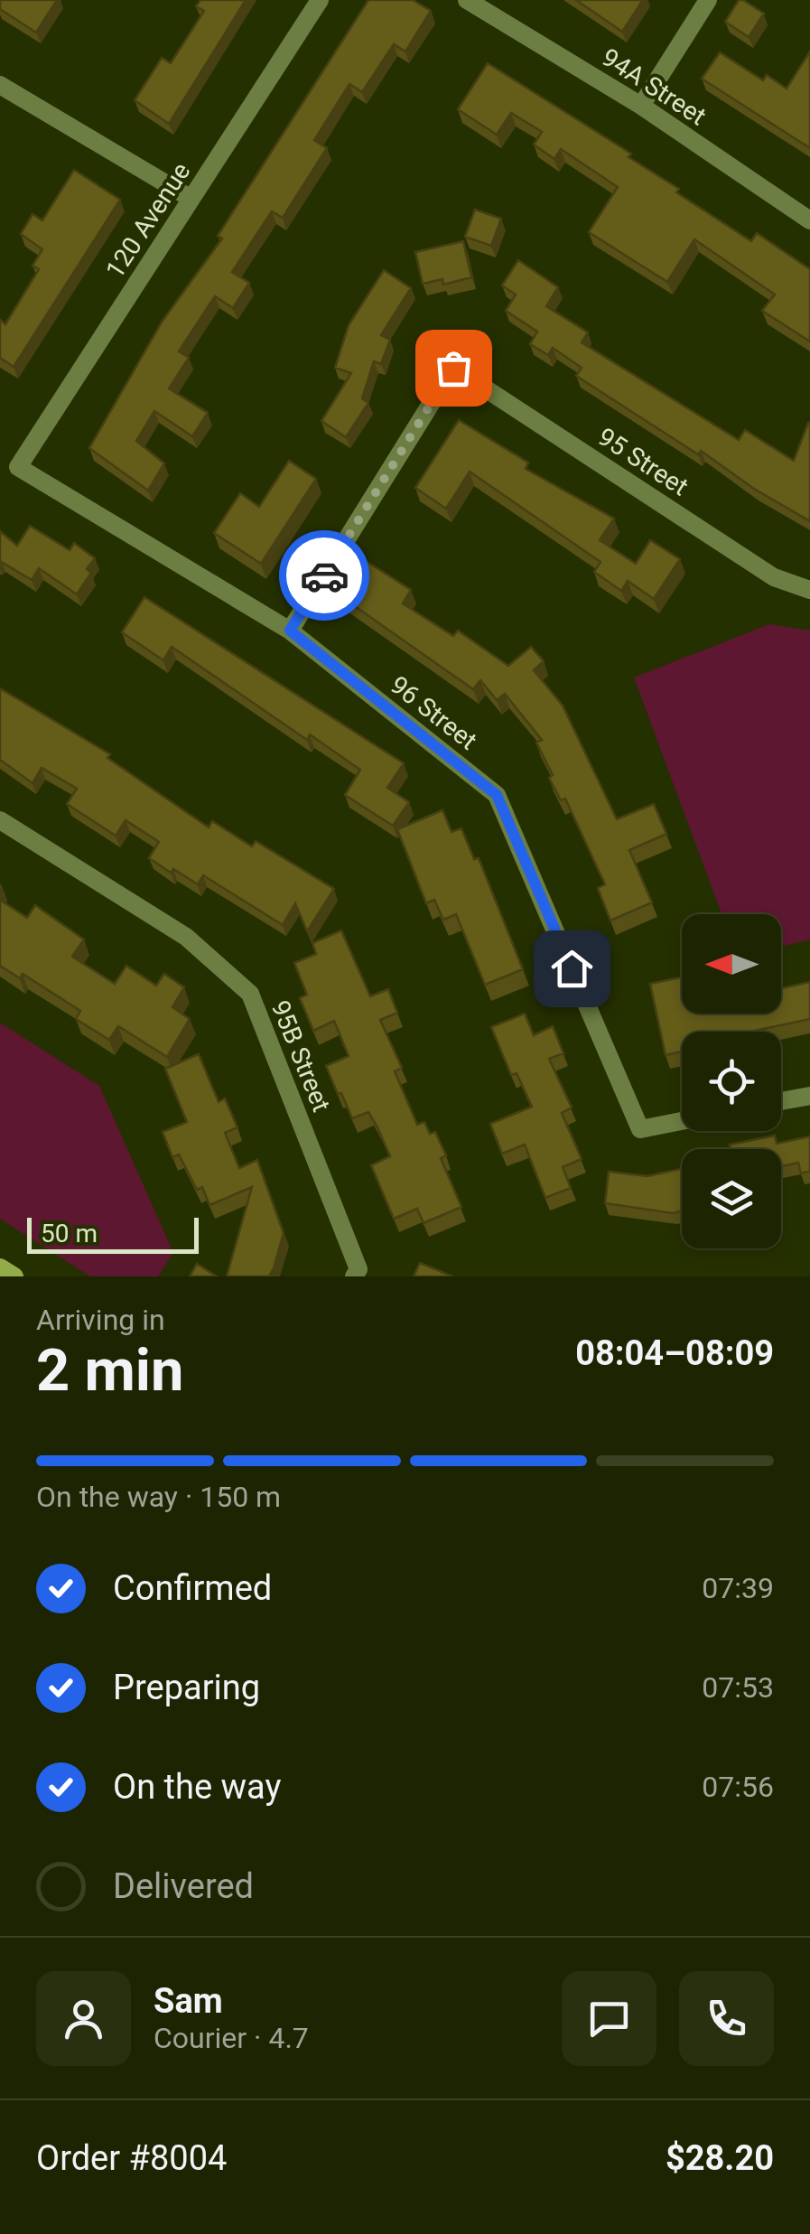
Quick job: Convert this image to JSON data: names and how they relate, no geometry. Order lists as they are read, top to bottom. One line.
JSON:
{"streets":{"street":["94A Street","120 Avenue","95 Street","96 Street","95B Street"]},"crossings":[["120 Avenue","96 Street"],["95 Street","96 Street"]],"scale_bar":"50 m","north":"left","page":{"scale":"50 m","heading":["2 min","Arriving in","08:04–08:09"],"panel":["Sam","Courier · 4.7","Order #8004","$28.20"],"bar":"On the way · 150 m","list":[["Confirmed","07:39"],["Preparing","07:53"],["On the way","07:56"],"Delivered"]}}
